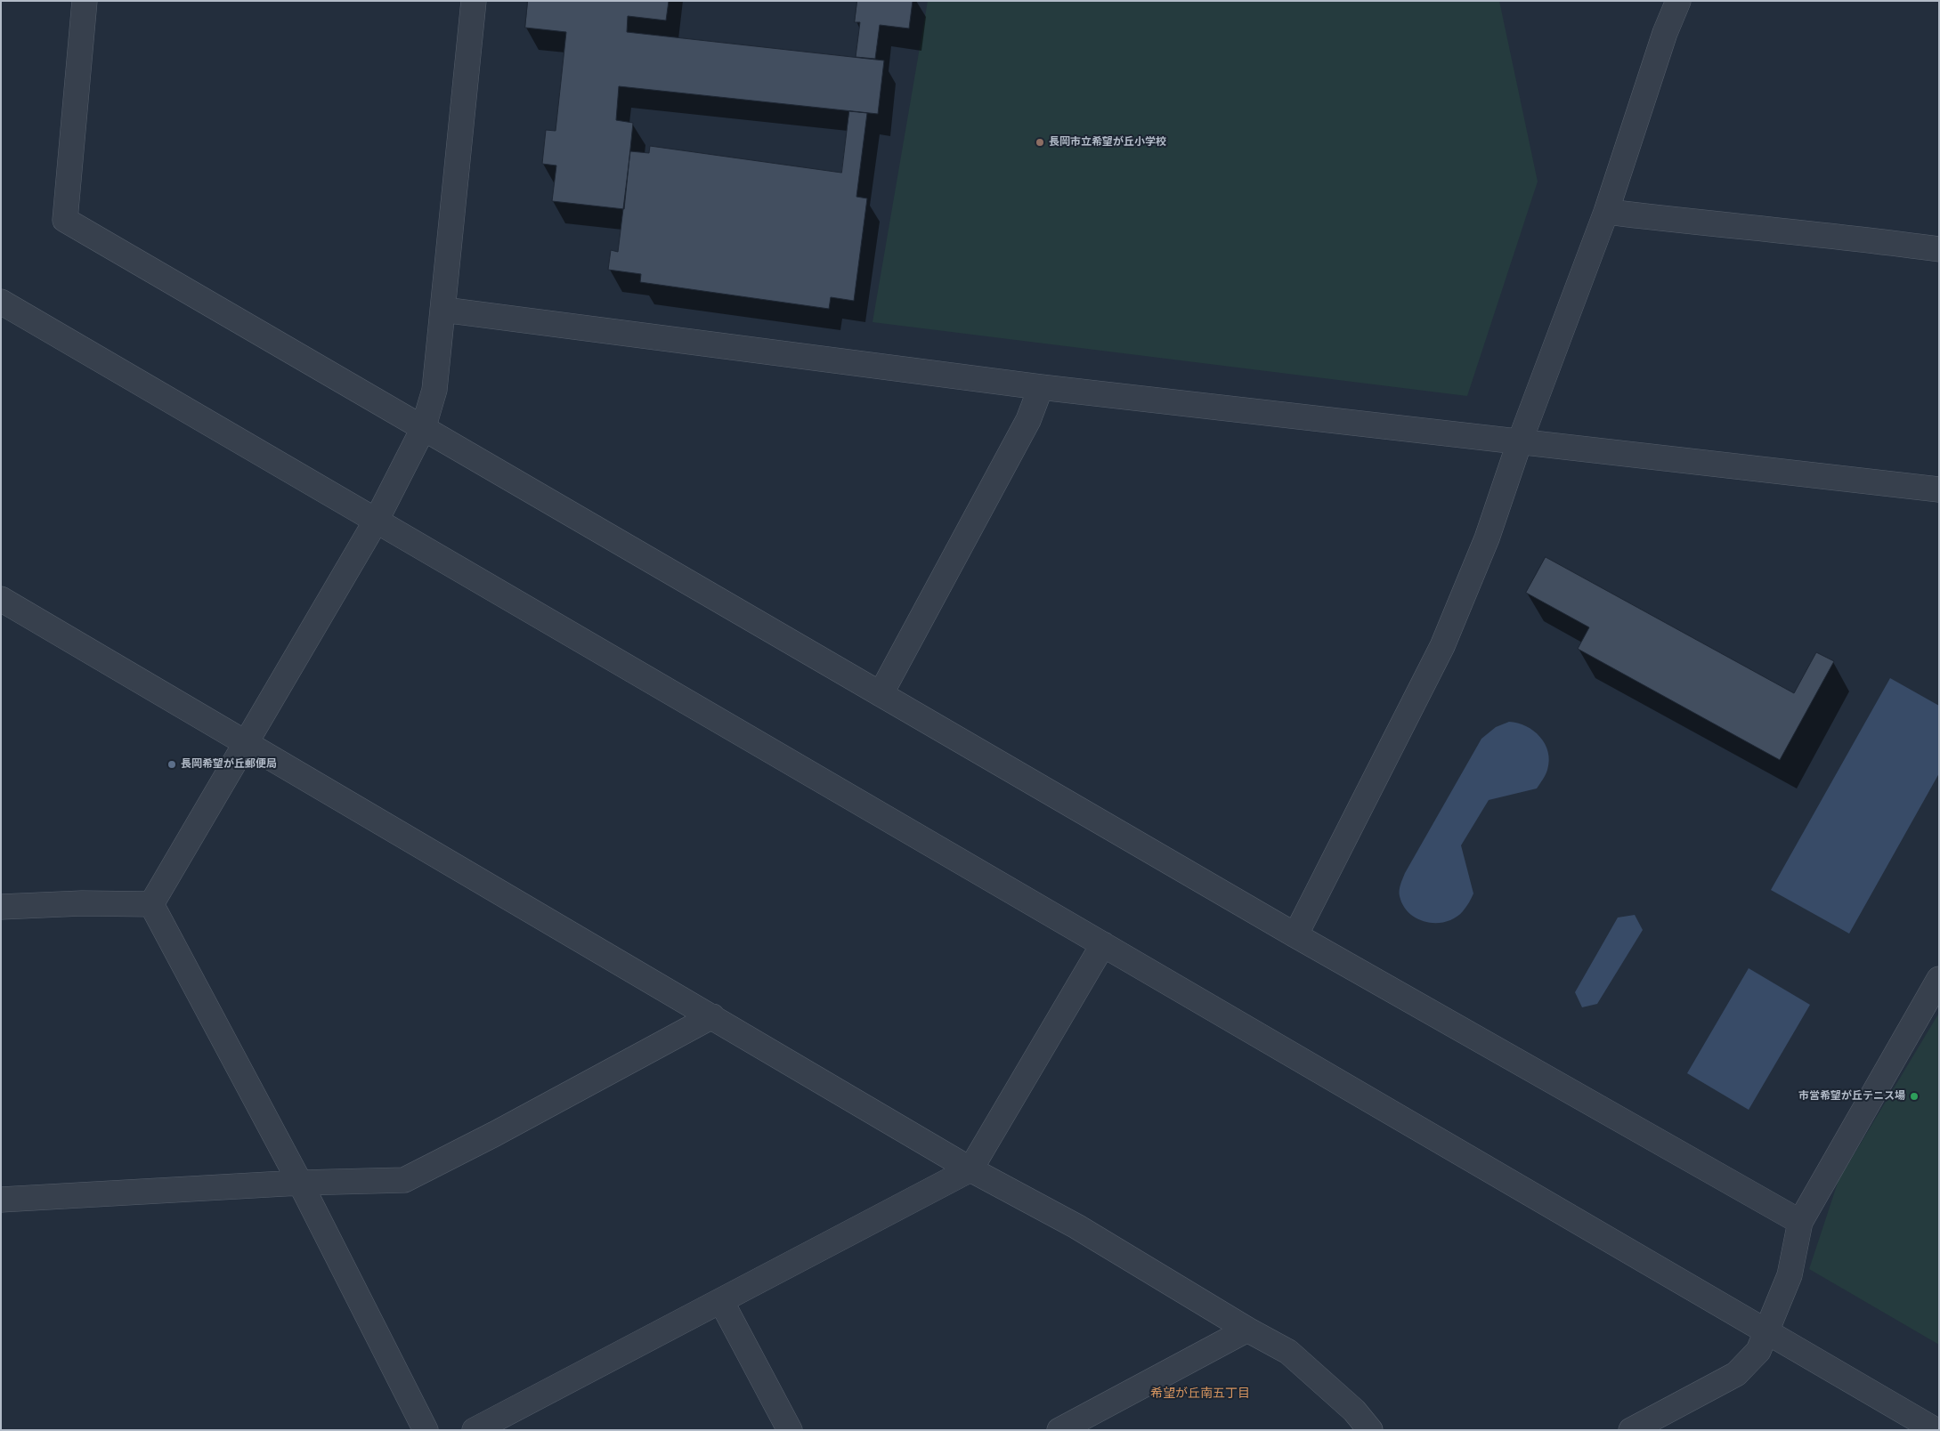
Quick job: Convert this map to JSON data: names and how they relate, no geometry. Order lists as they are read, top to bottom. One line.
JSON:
{"districts":["希望が丘南五丁目"],"places":["長岡市立希望が丘小学校","長岡希望が丘郵便局","市営希望が丘テニス場"]}
